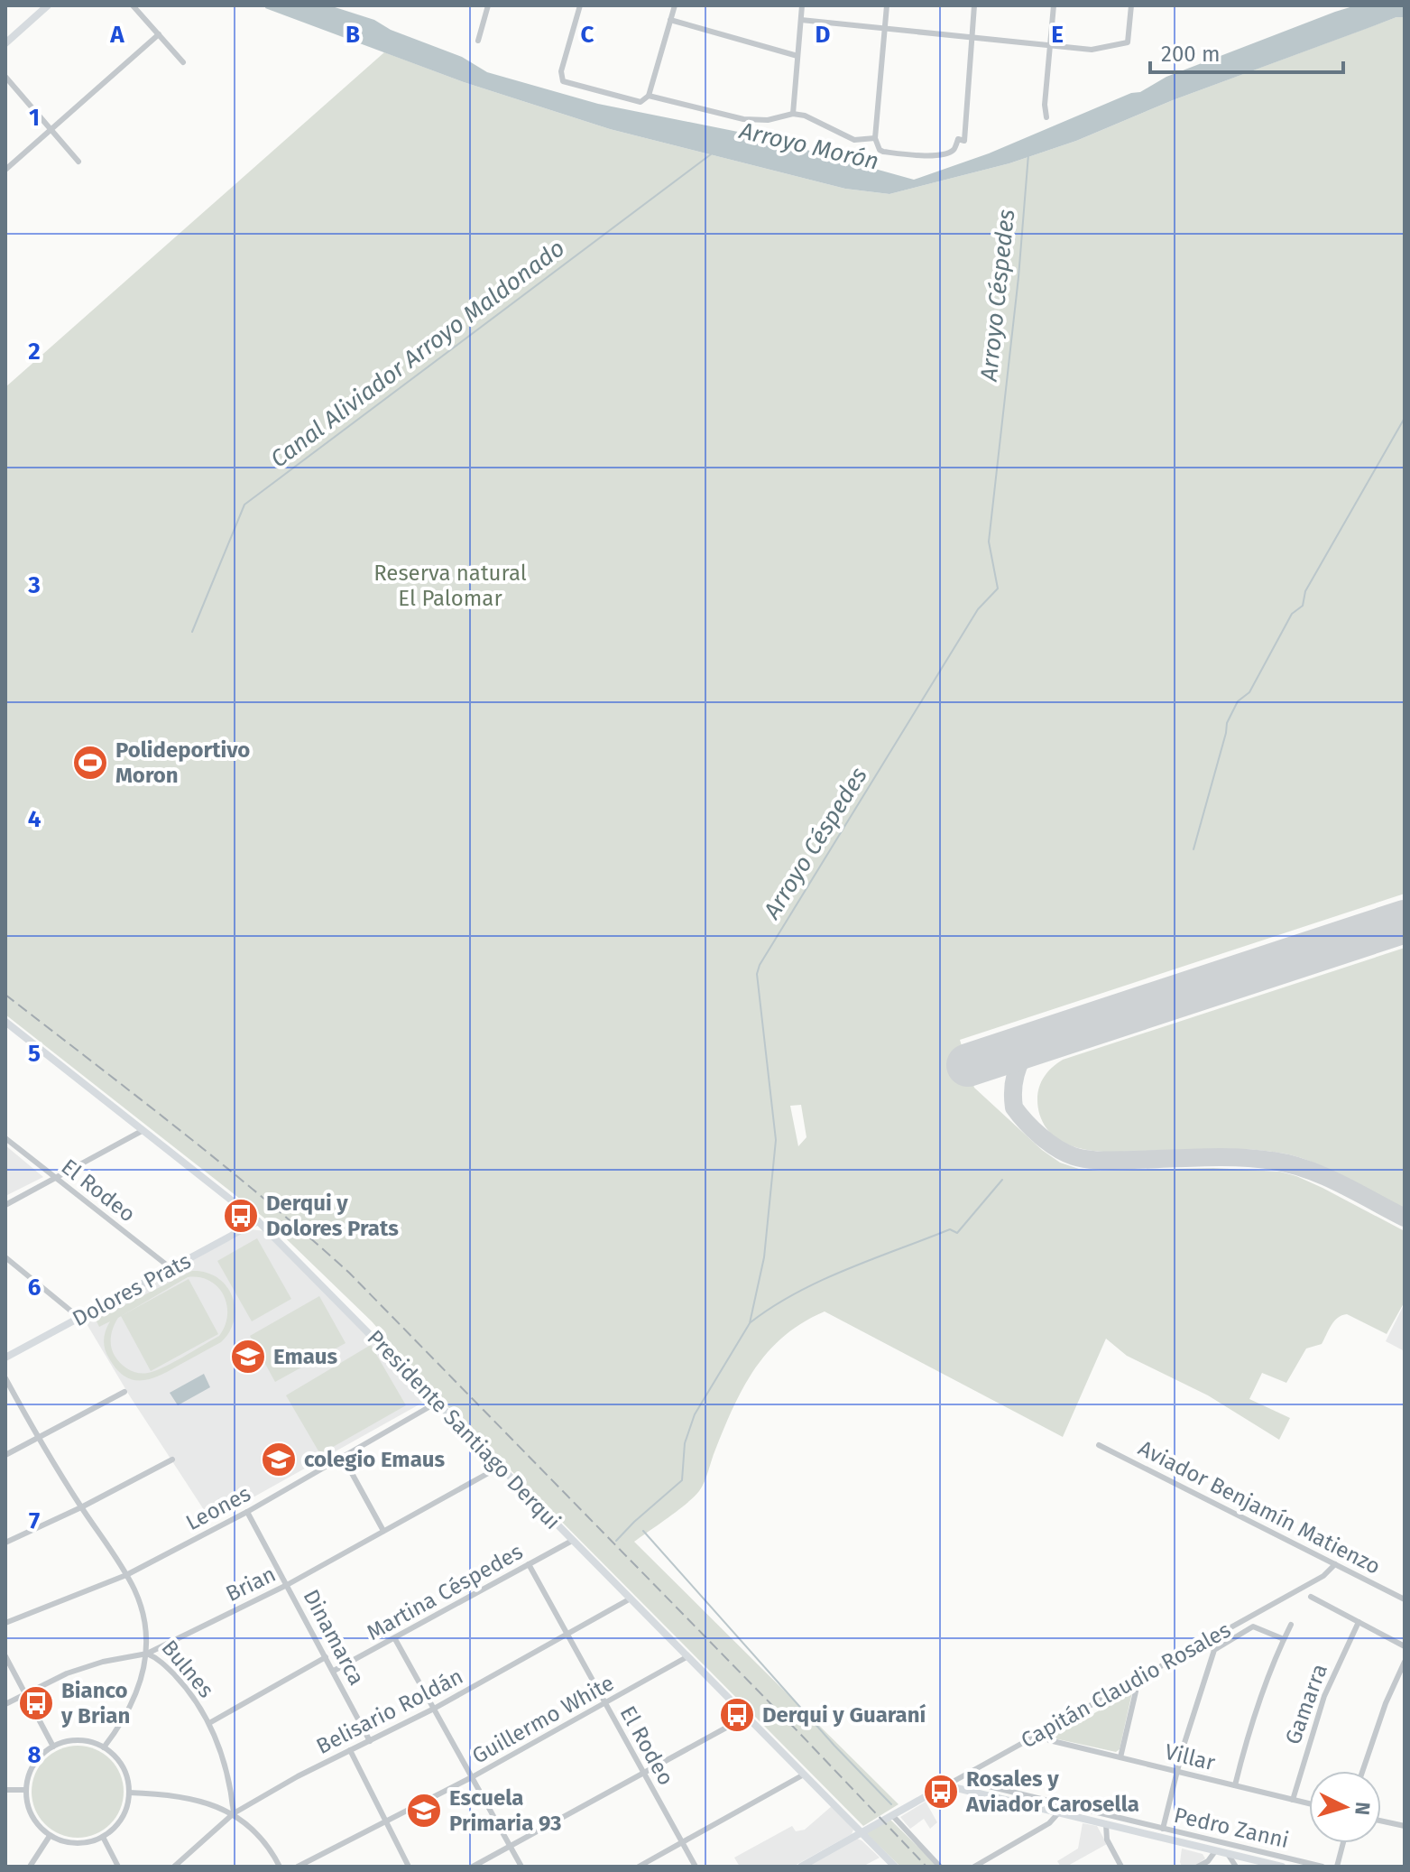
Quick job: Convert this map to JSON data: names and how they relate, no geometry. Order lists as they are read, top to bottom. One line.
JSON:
{"streets":{"street":["El Rodeo","Dolores Prats","Presidente Santiago Derqui","Aviador Benjamín Matienzo","Leones","Brian","Martina Céspedes","Dinamarca","Bulnes","Capitán Claudio Rosales","Gamarra","Belisario Roldán","Guillermo White","Villar","Pedro Zanni"]},"crossings":[["El Rodeo","Dolores Prats"],["El Rodeo","Martina Céspedes"],["El Rodeo","Belisario Roldán"],["El Rodeo","Guillermo White"],["Dolores Prats","Presidente Santiago Derqui"],["Presidente Santiago Derqui","Leones"],["Presidente Santiago Derqui","Brian"],["Presidente Santiago Derqui","Martina Céspedes"],["Presidente Santiago Derqui","Capitán Claudio Rosales"],["Presidente Santiago Derqui","Belisario Roldán"],["Presidente Santiago Derqui","Guillermo White"],["Aviador Benjamín Matienzo","Capitán Claudio Rosales"],["Leones","Dinamarca"],["Leones","Bulnes"],["Brian","Dinamarca"],["Brian","Bulnes"],["Martina Céspedes","Dinamarca"],["Dinamarca","Belisario Roldán"],["Bulnes","Belisario Roldán"],["Capitán Claudio Rosales","Pedro Zanni"],["Gamarra","Villar"]],"water":["Arroyo Morón","Arroyo Céspedes","Canal Aliviador Arroyo Maldonado"],"parks":["Reserva natural El Palomar"],"places":{"sports":["Polideportivo Moron"],"bus stop":["Derqui y Dolores Prats","Bianco y Brian","Derqui y Guaraní","Rosales y Aviador Carosella"],"school or university":["Emaus","colegio Emaus","Escuela Primaria 93"]},"scale_bar":"200 m","north":"right","grid":{"columns":["A","B","C","D","E"],"rows":["1","2","3","4","5","6","7","8"]}}
